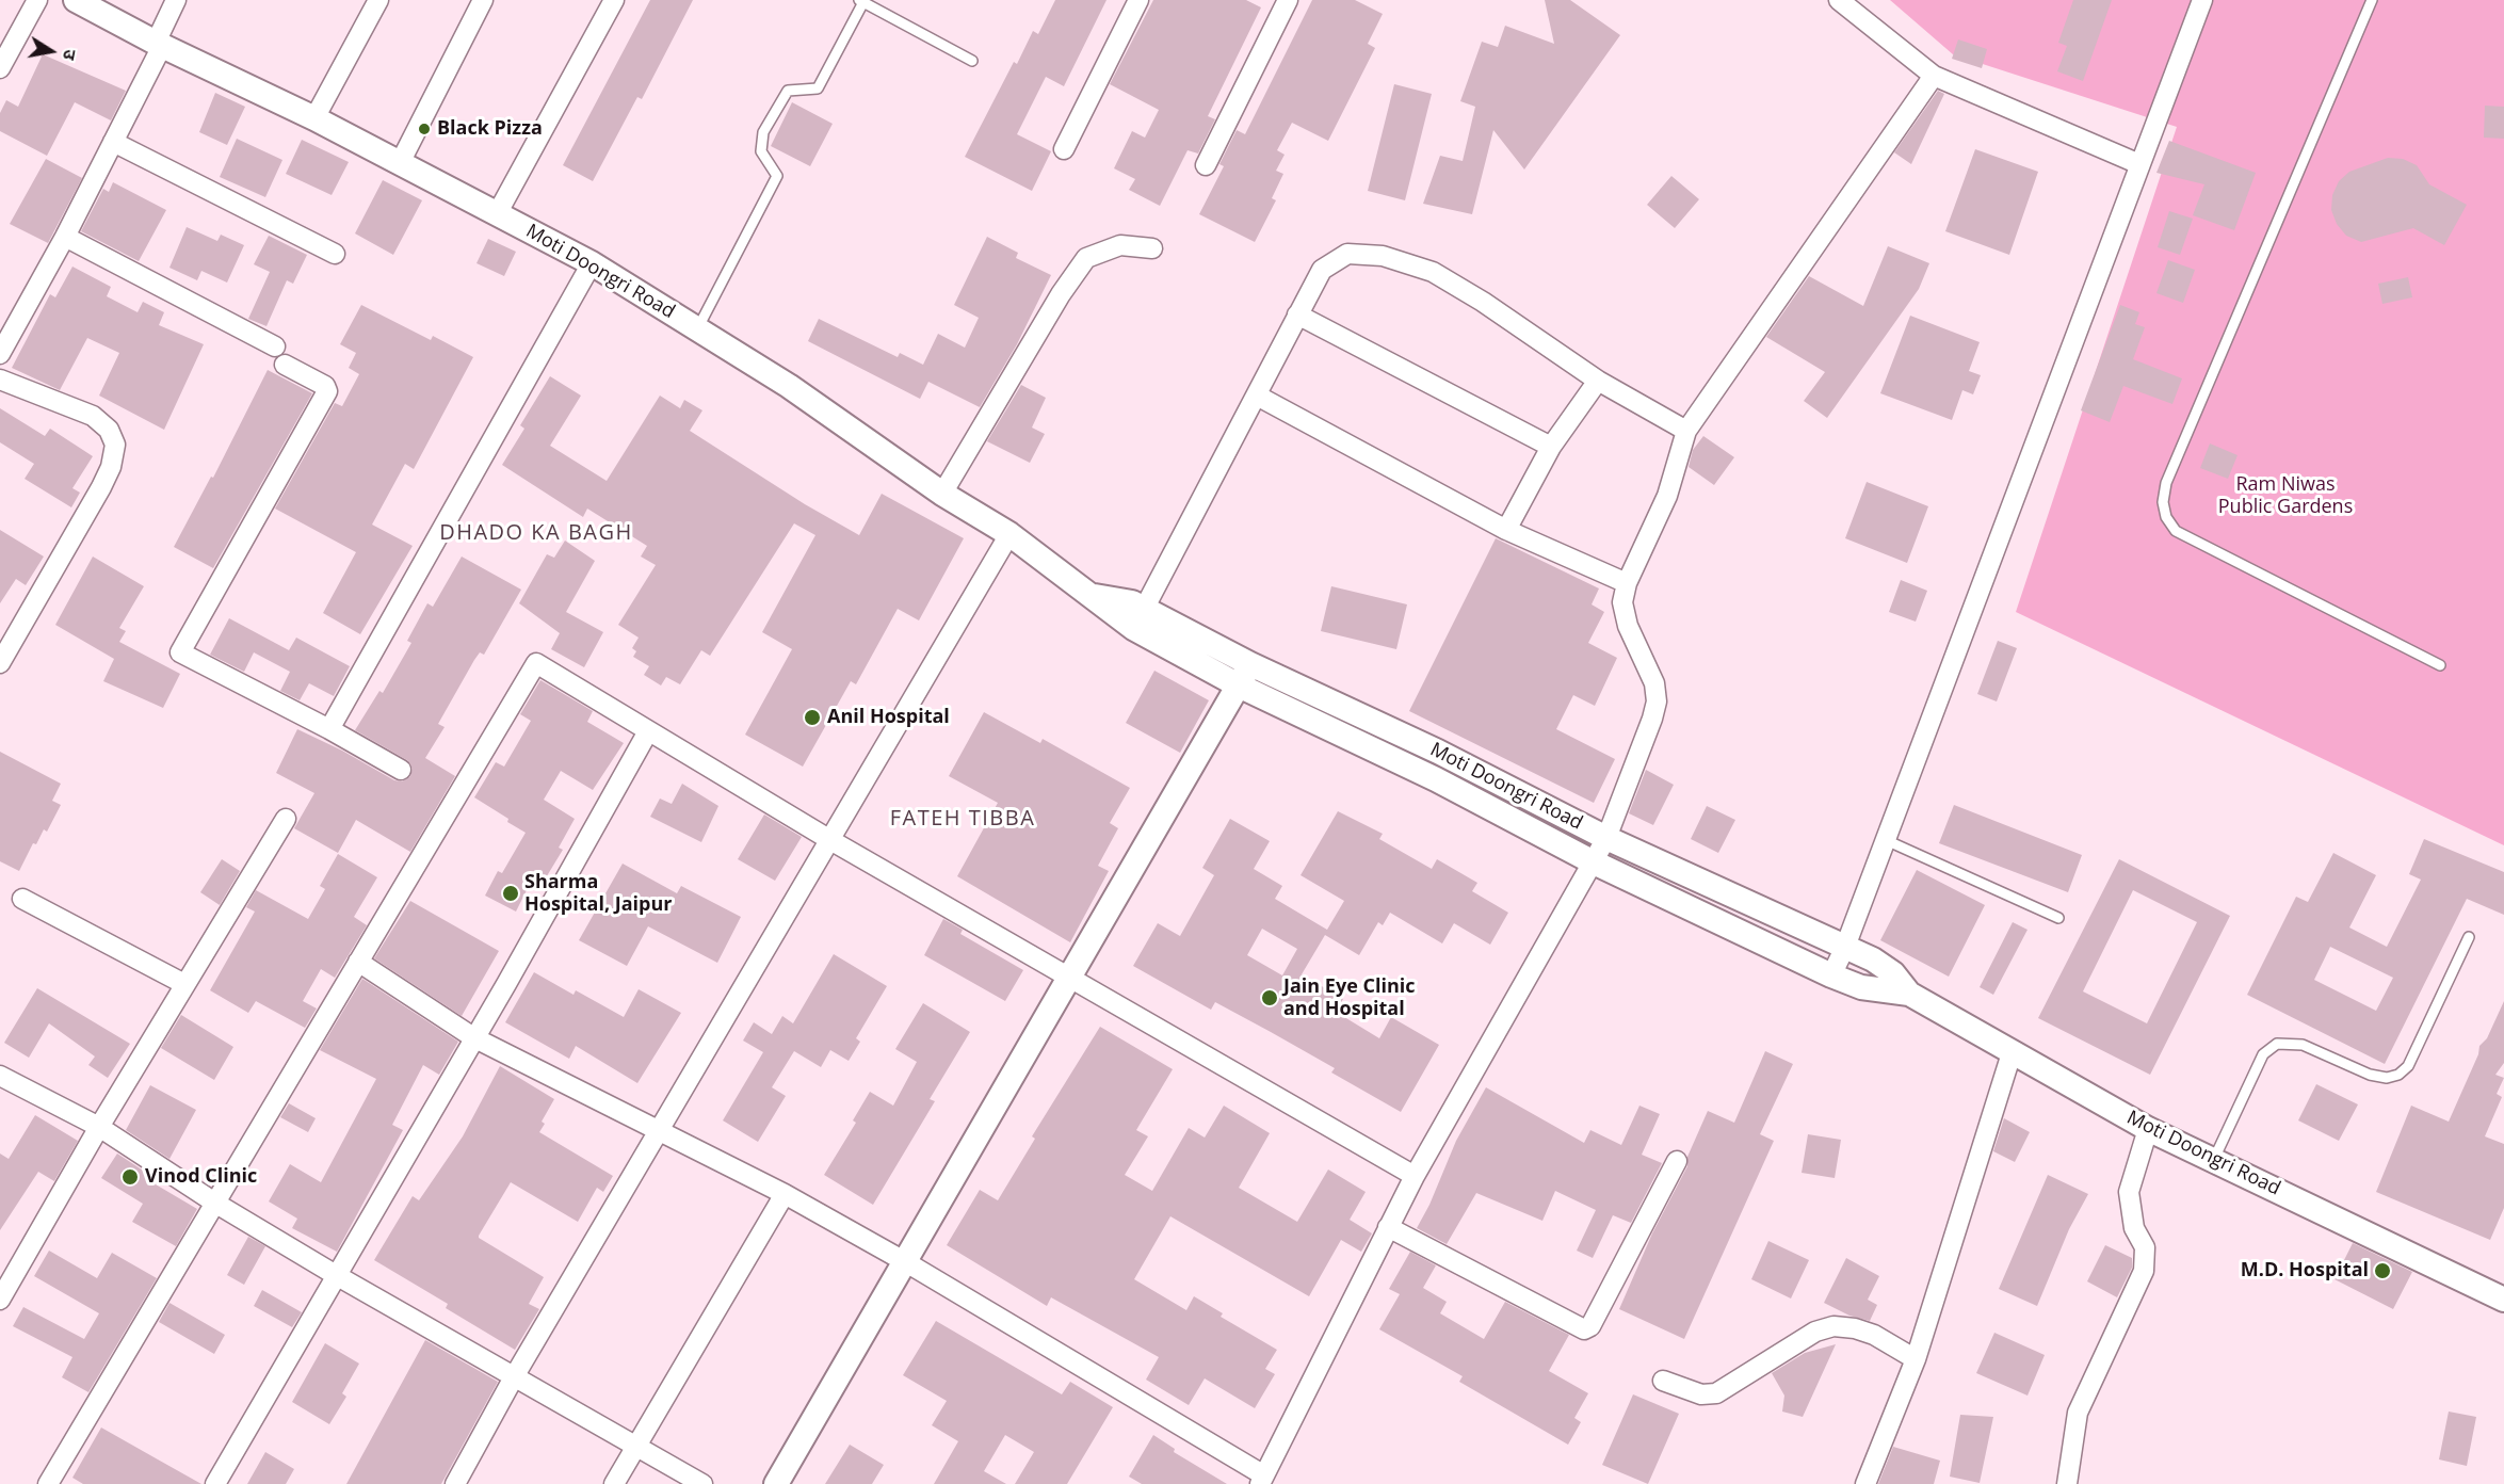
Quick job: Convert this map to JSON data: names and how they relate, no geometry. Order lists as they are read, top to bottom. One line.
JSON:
{"streets":{"street":["Moti Doongri Road"]},"districts":["DHADO KA BAGH","FATEH TIBBA"],"parks":["Ram Niwas Public Gardens"],"places":["Black Pizza","Anil Hospital","Sharma Hospital, Jaipur","Jain Eye Clinic and Hospital","Vinod Clinic","M.D. Hospital"],"north":"right"}
